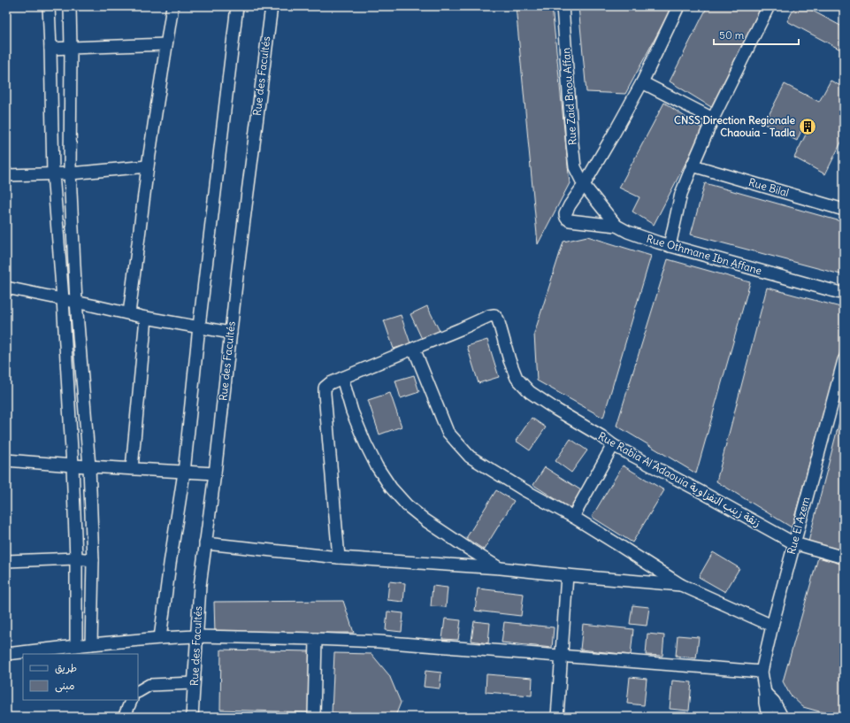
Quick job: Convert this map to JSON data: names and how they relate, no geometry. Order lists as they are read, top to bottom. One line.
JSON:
{"streets":{"street":["Rue des Facultés","Rue Zaid Bnou Affan","Rue Bilal","Rue Othmane Ibn Affane","Rue Rabia Al Adaouia زنقة زينب النفزاوية","Rue El Azem"]},"crossings":[["Rue Zaid Bnou Affan","Rue Othmane Ibn Affane"],["Rue Rabia Al Adaouia زنقة زينب النفزاوية","Rue El Azem"]],"places":{"building":["CNSS Direction Regionale Chaouia - Tadla"]},"legend":["طريق","مبنى"],"scale_bar":"50 m"}
